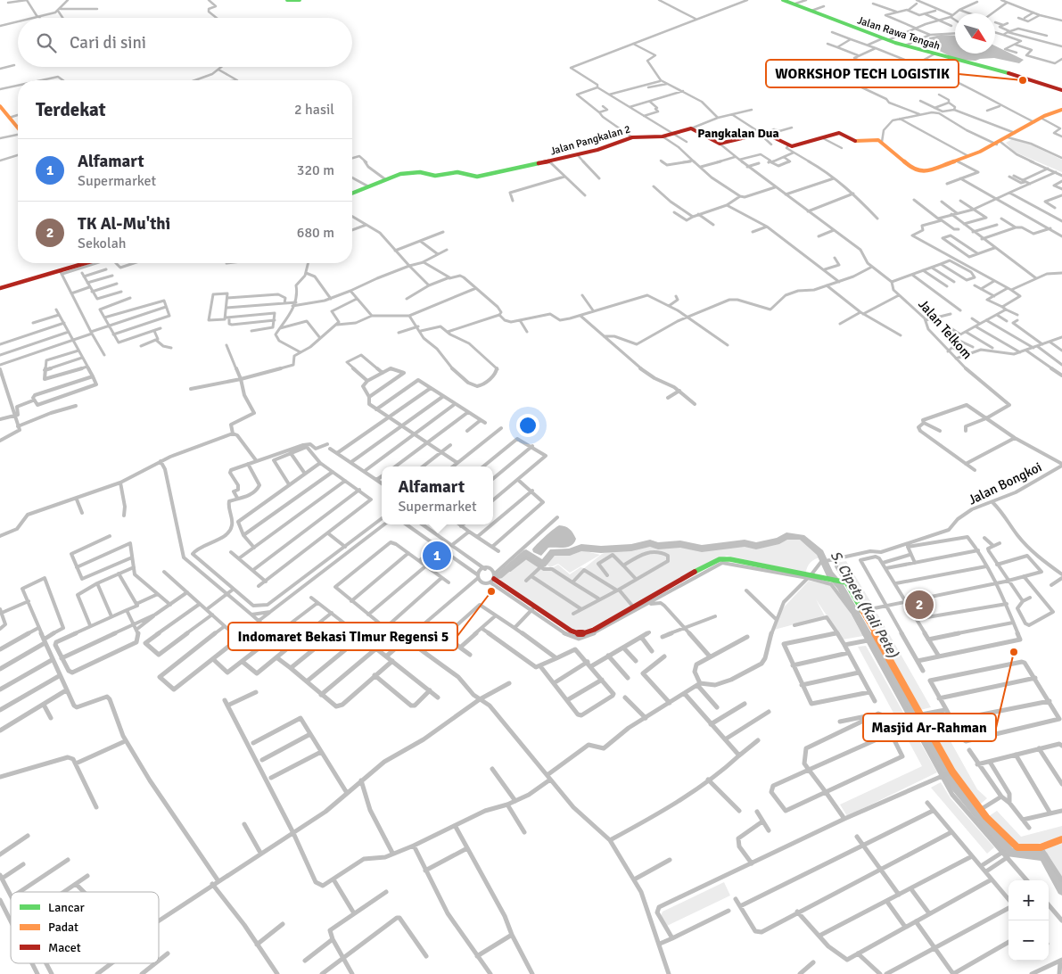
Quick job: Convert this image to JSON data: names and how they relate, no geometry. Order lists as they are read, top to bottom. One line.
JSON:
{"streets":{"street":["Jalan Rawa Tengah","Jalan Pangkalan 2","Jalan Telkom","Jalan Bongkoi"]},"districts":["Pangkalan Dua"],"water":["S. Cipete (Kali Pete)"],"places":["WORKSHOP TECH LOGISTIK","Indomaret Bekasi TImur Regensi 5","Masjid Ar-Rahman"],"legend":["Lancar","Padat","Macet"],"north":"bottom right","page":{"search":"Cari di sini","heading":["Terdekat","2 hasil"],"list":[{"mark":"1","name":"Alfamart","note":"Supermarket","value":"320 m"},{"mark":"2","name":"TK Al-Mu'thi","note":"Sekolah","value":"680 m"}],"popup":["Alfamart","Supermarket"],"pins":["1","2"],"map_buttons":["+","−"]}}
